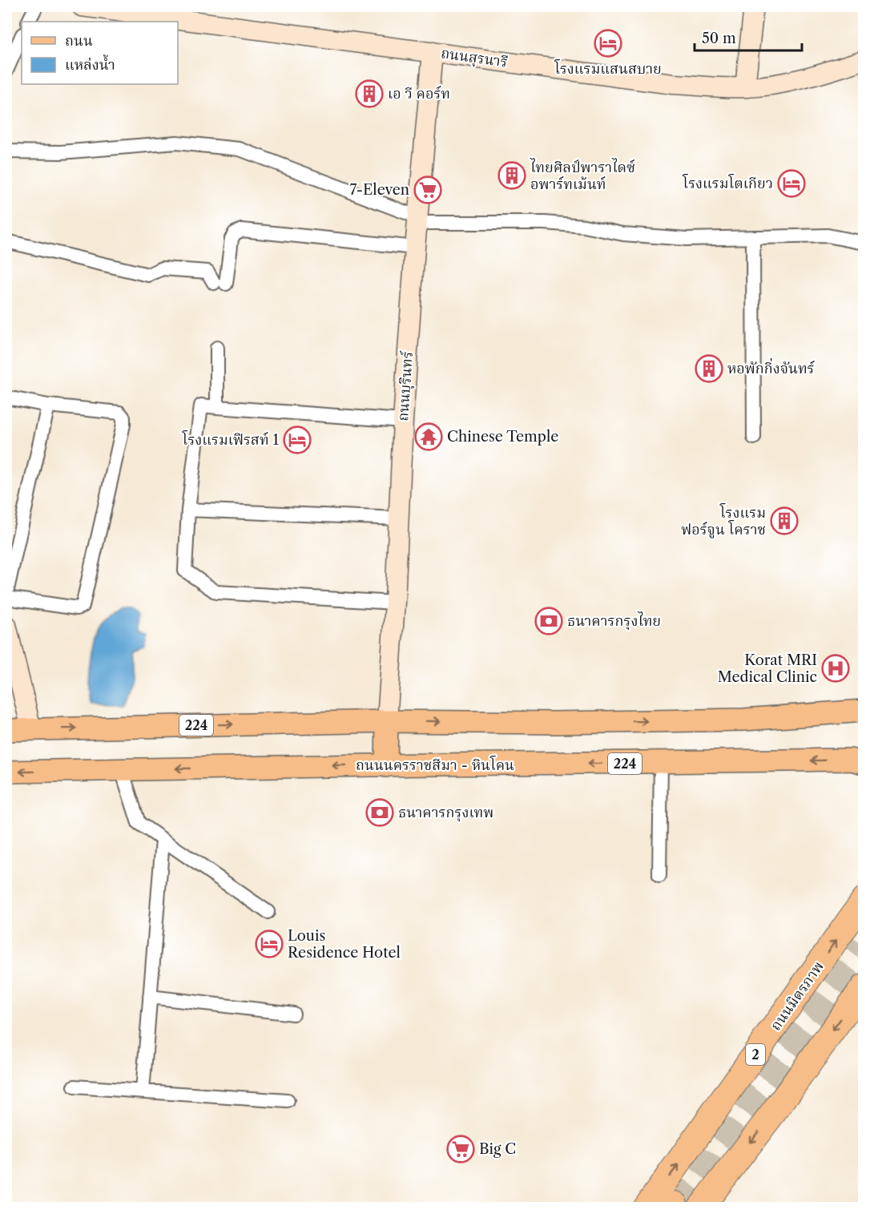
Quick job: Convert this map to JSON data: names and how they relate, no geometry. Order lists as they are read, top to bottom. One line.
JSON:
{"streets":{"highway":["ถนนมิตรภาพ","2"],"main road":["224","ถนนนครราชสีมา - หินโคน"],"street":["ถนนสุรนารี","ถนนบุรินทร์"]},"crossings":[["ถนนสุรนารี","ถนนบุรินทร์"],["ถนนบุรินทร์","224"]],"places":{"hotel":["โรงแรมแสนสบาย","โรงแรมโตเกียว","โรงแรมเฟิรสท์ 1","Louis Residence Hotel"],"building":["เอ วี คอร์ท","ไทยศิลป์พาราไดซ์ อพาร์ทเม้นท์","หอพักกิ่งจันทร์","โรงแรม ฟอร์จูน โคราช"],"supermarket":["7-Eleven","Big C"],"temple":["Chinese Temple"],"bank":["ธนาคารกรุงไทย","ธนาคารกรุงเทพ"],"hospital":["Korat MRI Medical Clinic"]},"legend":["ถนน","แหล่งน้ำ"],"scale_bar":"50 m"}
